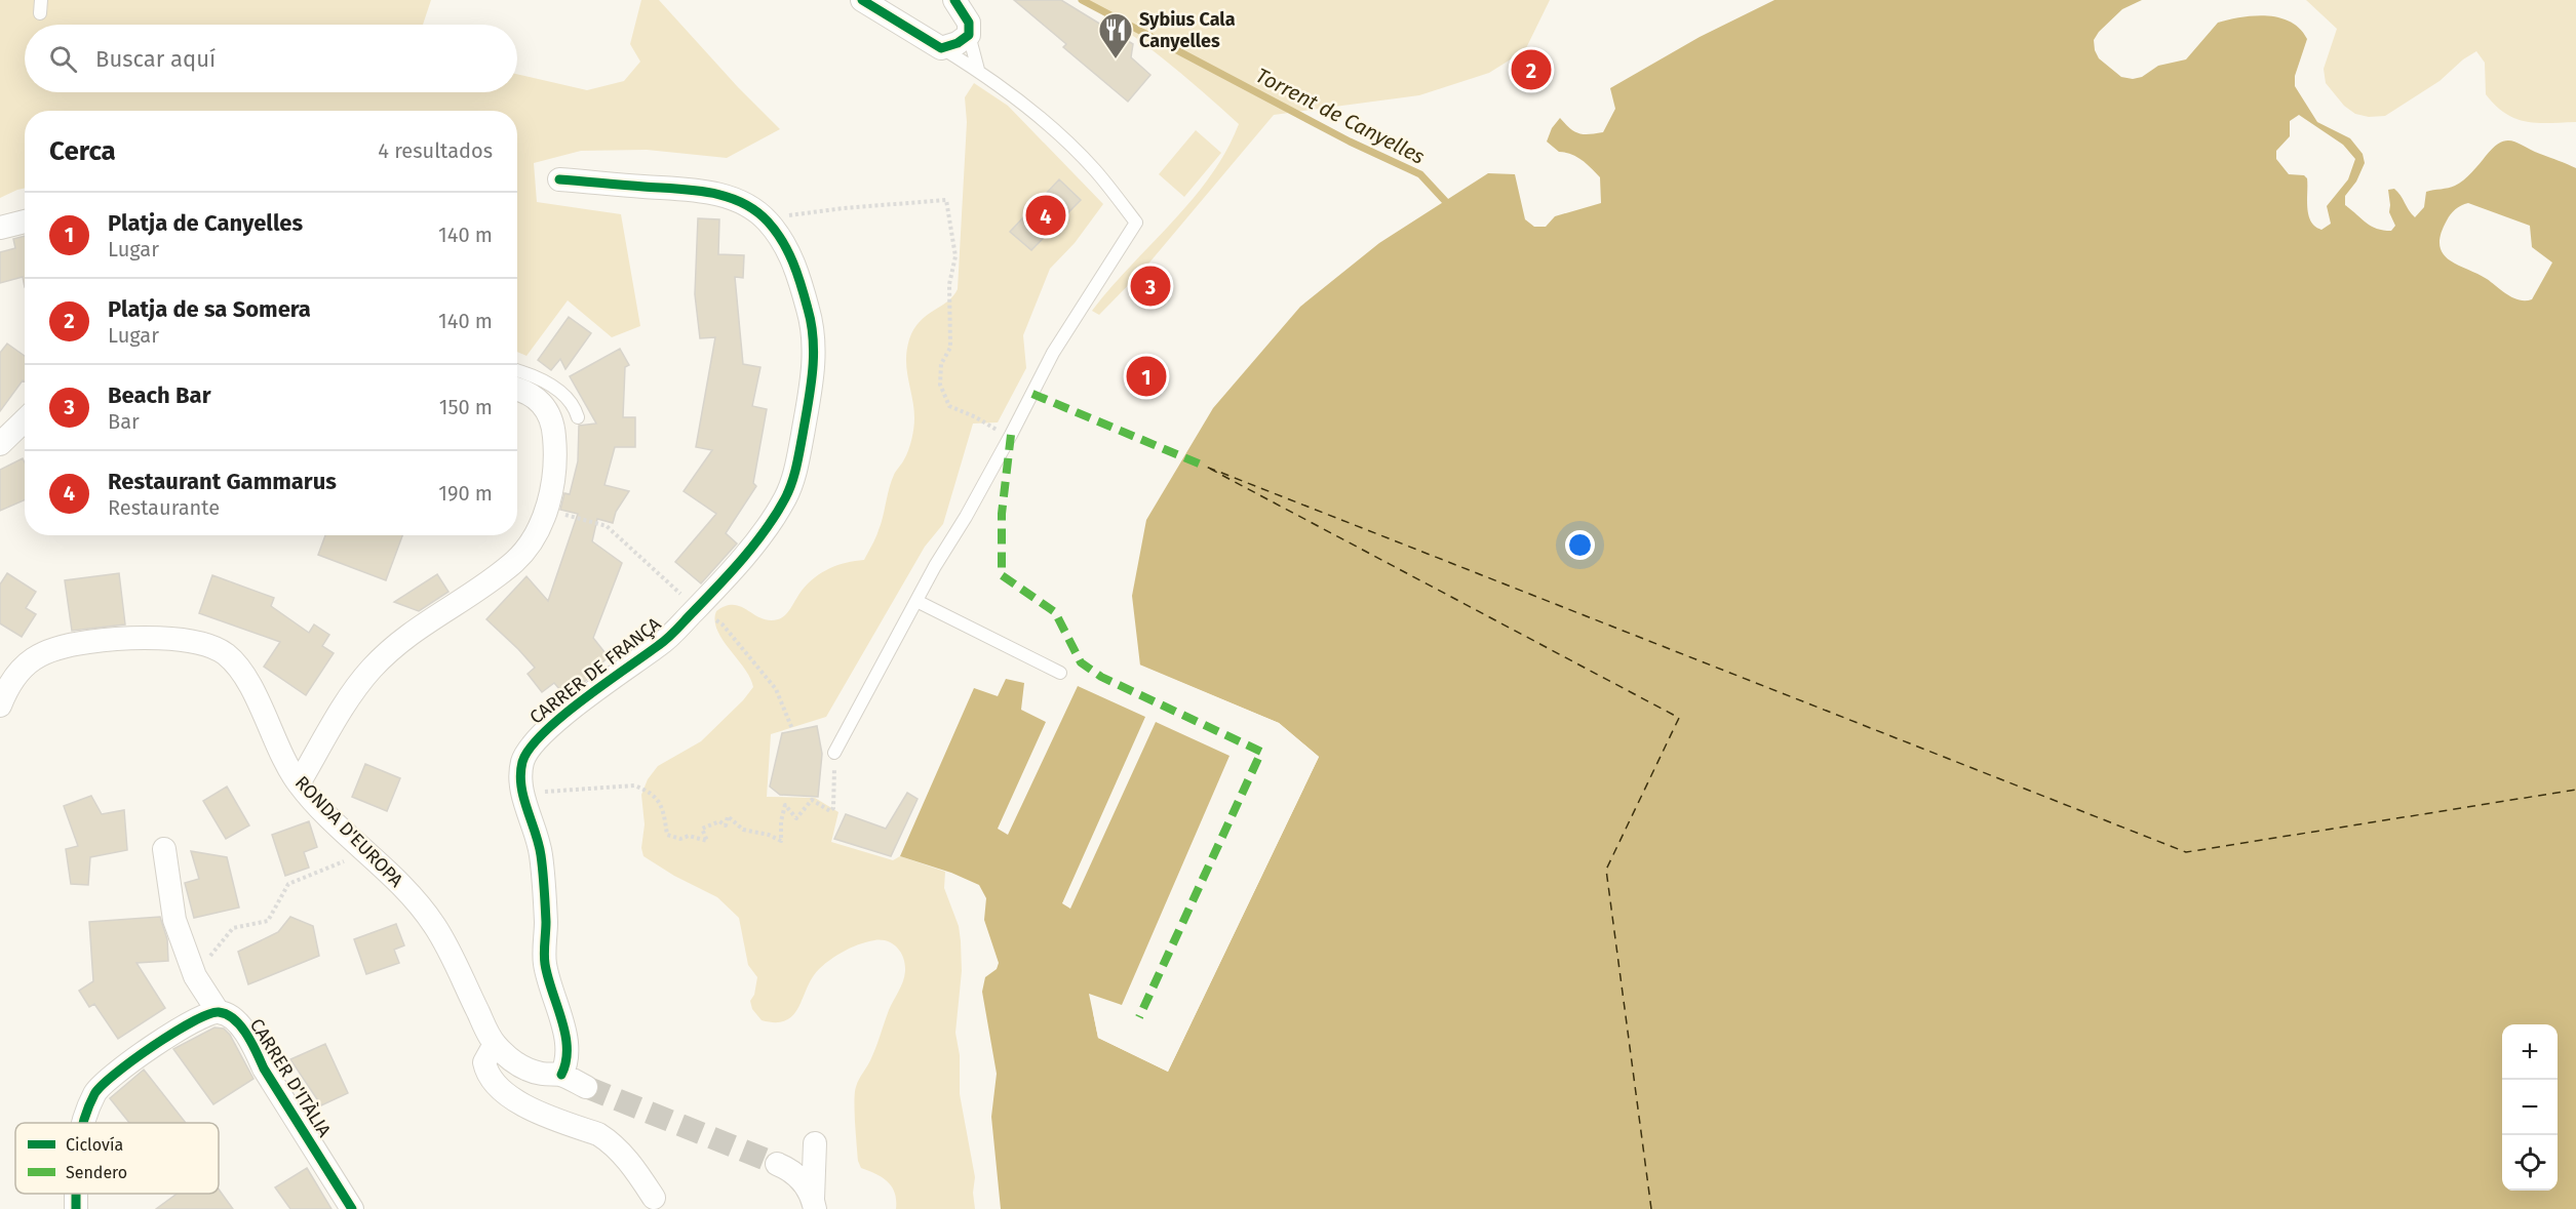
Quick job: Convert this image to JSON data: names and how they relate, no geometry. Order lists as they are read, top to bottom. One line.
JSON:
{"streets":{"street":["CARRER DE FRANÇA","RONDA D'EUROPA","CARRER D'ITÀLIA"]},"crossings":[["CARRER DE FRANÇA","RONDA D'EUROPA"]],"water":["Torrent de Canyelles"],"places":{"restaurant":["Sybius Cala Canyelles"]},"legend":["Ciclovía","Sendero"],"page":{"search":"Buscar aquí","pins":["2","4","3","1"],"heading":["Cerca","4 resultados"],"list":[{"mark":"1","name":"Platja de Canyelles","note":"Lugar","value":"140 m"},{"mark":"2","name":"Platja de sa Somera","note":"Lugar","value":"140 m"},{"mark":"3","name":"Beach Bar","note":"Bar","value":"150 m"},{"mark":"4","name":"Restaurant Gammarus","note":"Restaurante","value":"190 m"}],"map_buttons":["+","−"]}}
